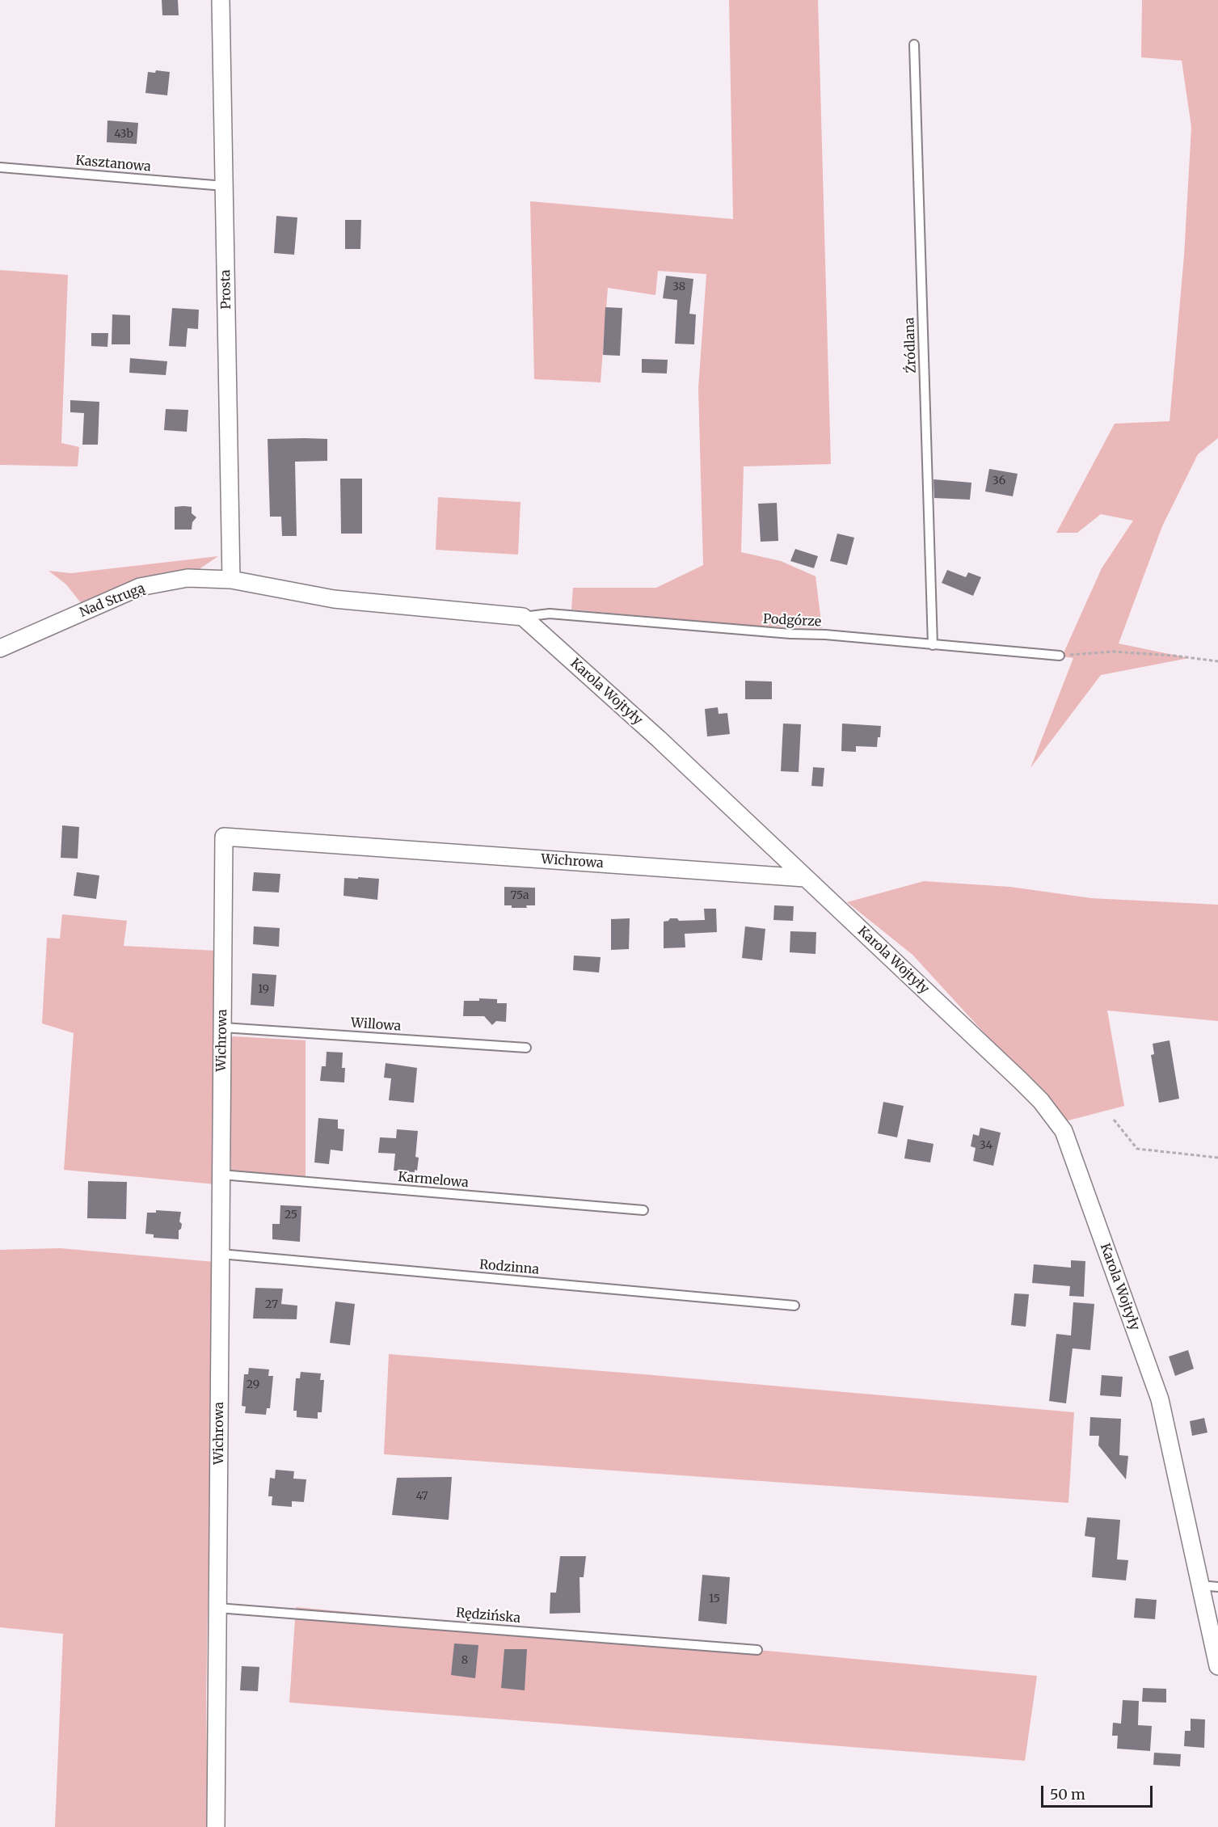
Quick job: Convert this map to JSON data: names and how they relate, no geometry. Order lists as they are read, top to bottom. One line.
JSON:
{"streets":{"street":["Prosta","Nad Strugą","Karola Wojtyły","Wichrowa"],"lane":["Kasztanowa","Źródlana","Podgórze","Willowa","Karmelowa","Rodzinna","Rędzińska"]},"crossings":[["Kasztanowa","Prosta"],["Prosta","Nad Strugą"],["Źródlana","Podgórze"],["Podgórze","Karola Wojtyły"],["Karola Wojtyły","Wichrowa"],["Wichrowa","Willowa"],["Wichrowa","Karmelowa"],["Wichrowa","Rodzinna"],["Wichrowa","Rędzińska"]],"house_numbers":["43b","38","36","75a","19","34","25","27","29","47","15","8"],"scale_bar":"50 m"}
